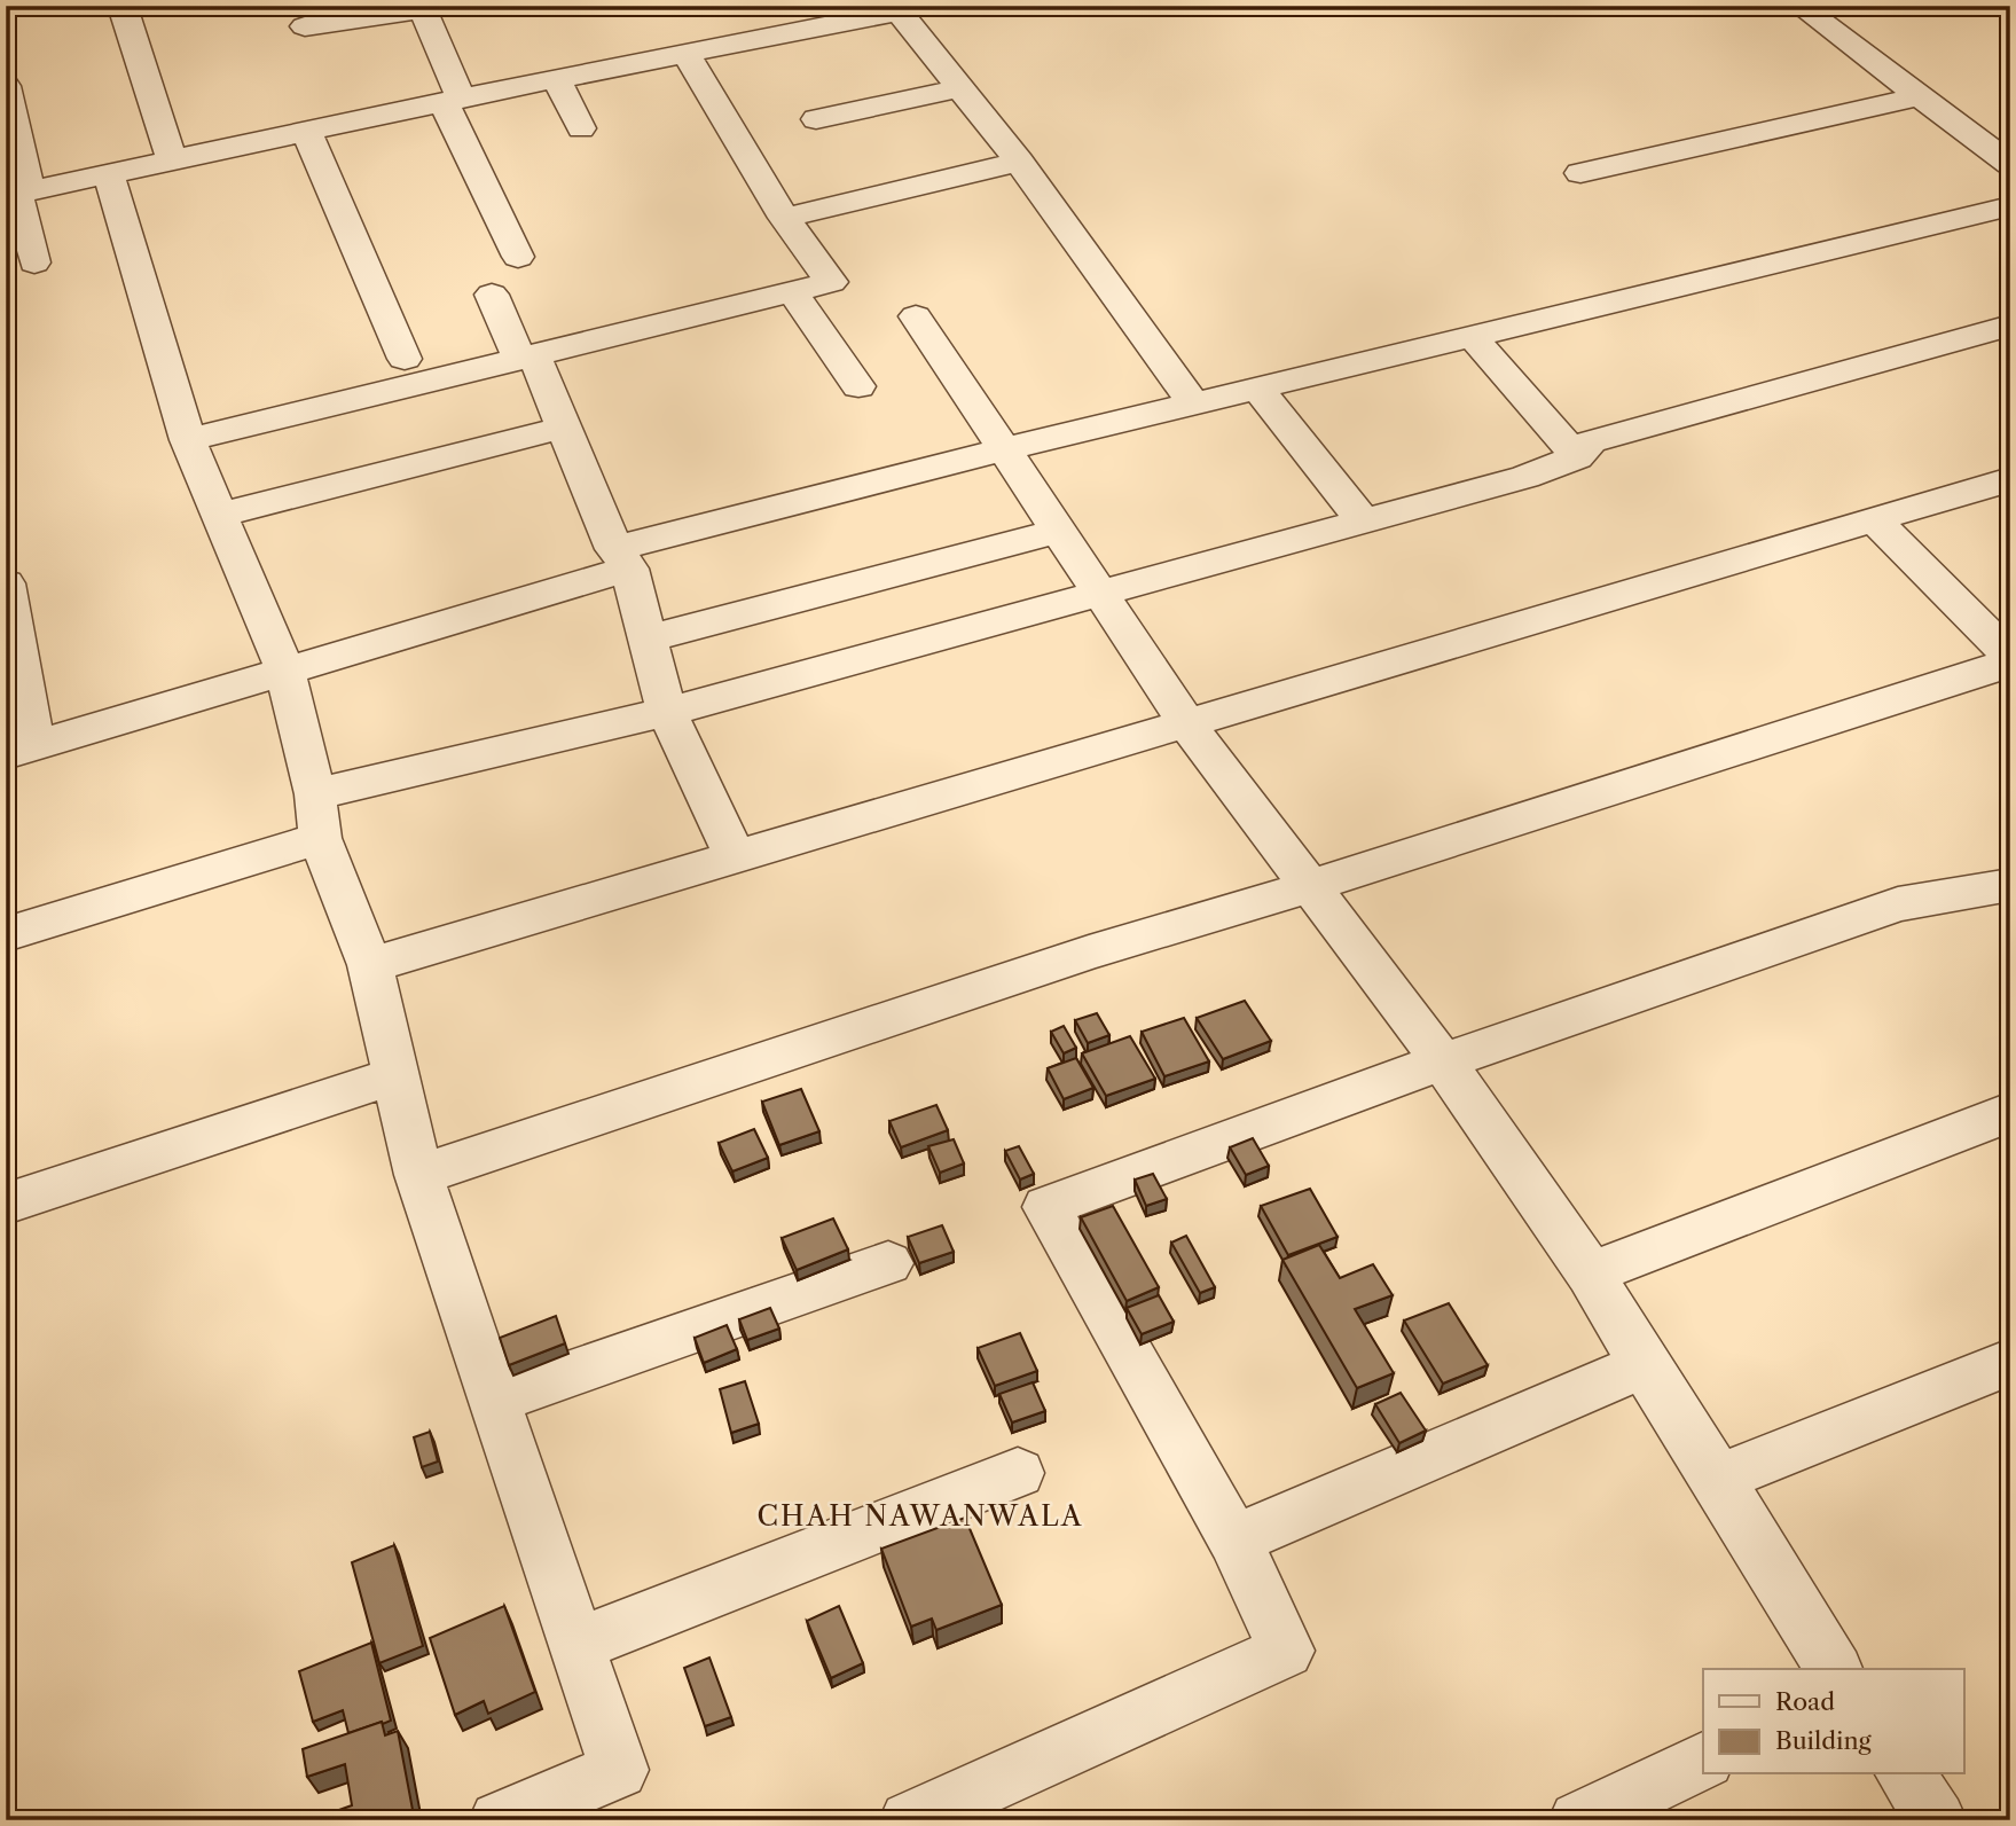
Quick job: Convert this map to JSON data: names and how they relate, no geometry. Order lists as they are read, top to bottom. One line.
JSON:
{"districts":["CHAH NAWANWALA"],"legend":["Road","Building"]}
